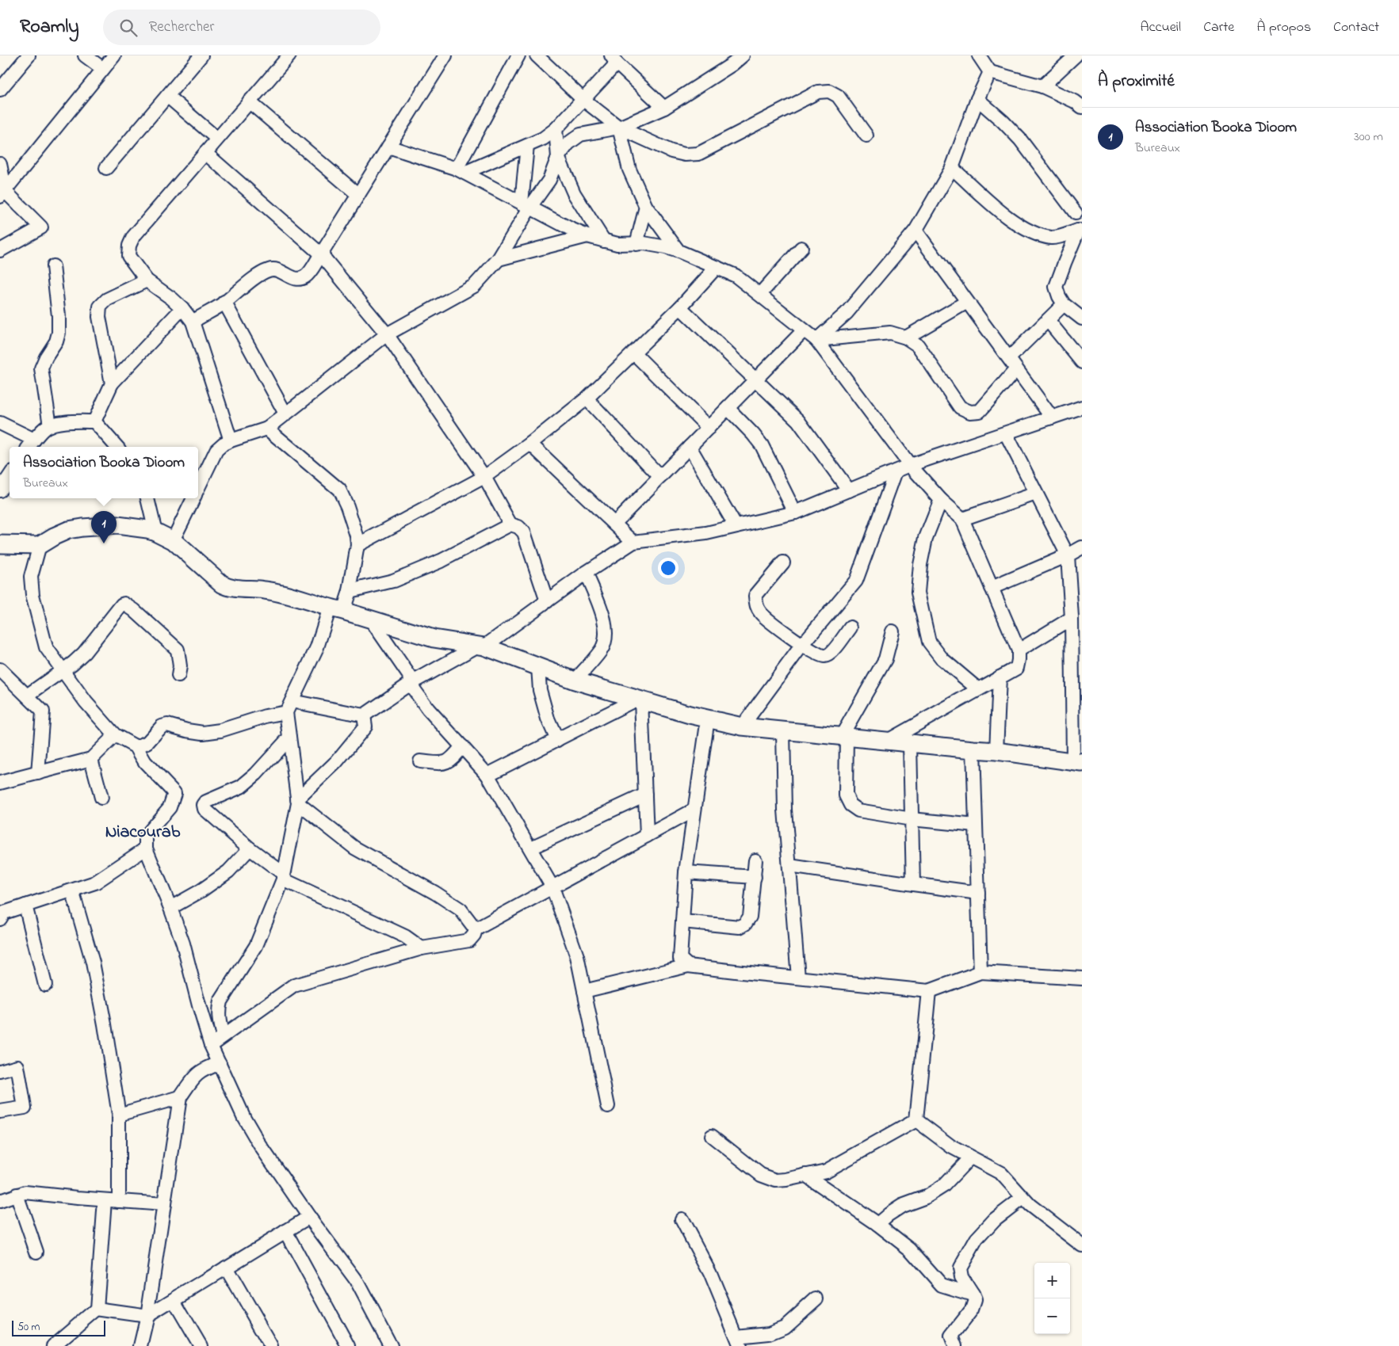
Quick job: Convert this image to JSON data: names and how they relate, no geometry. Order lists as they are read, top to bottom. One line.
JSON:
{"districts":["Niacourab"],"scale_bar":"50 m","page":{"header":"Roamly","search":"Rechercher","nav":["Accueil","Carte","À propos","Contact"],"heading":"À proximité","list":[{"mark":"1","name":"Association Booka Dioom","note":"Bureaux","value":"300 m"}],"popup":["Association Booka Dioom","Bureaux"],"pins":"1","map_buttons":["+","−"],"scale":"50 m"}}
